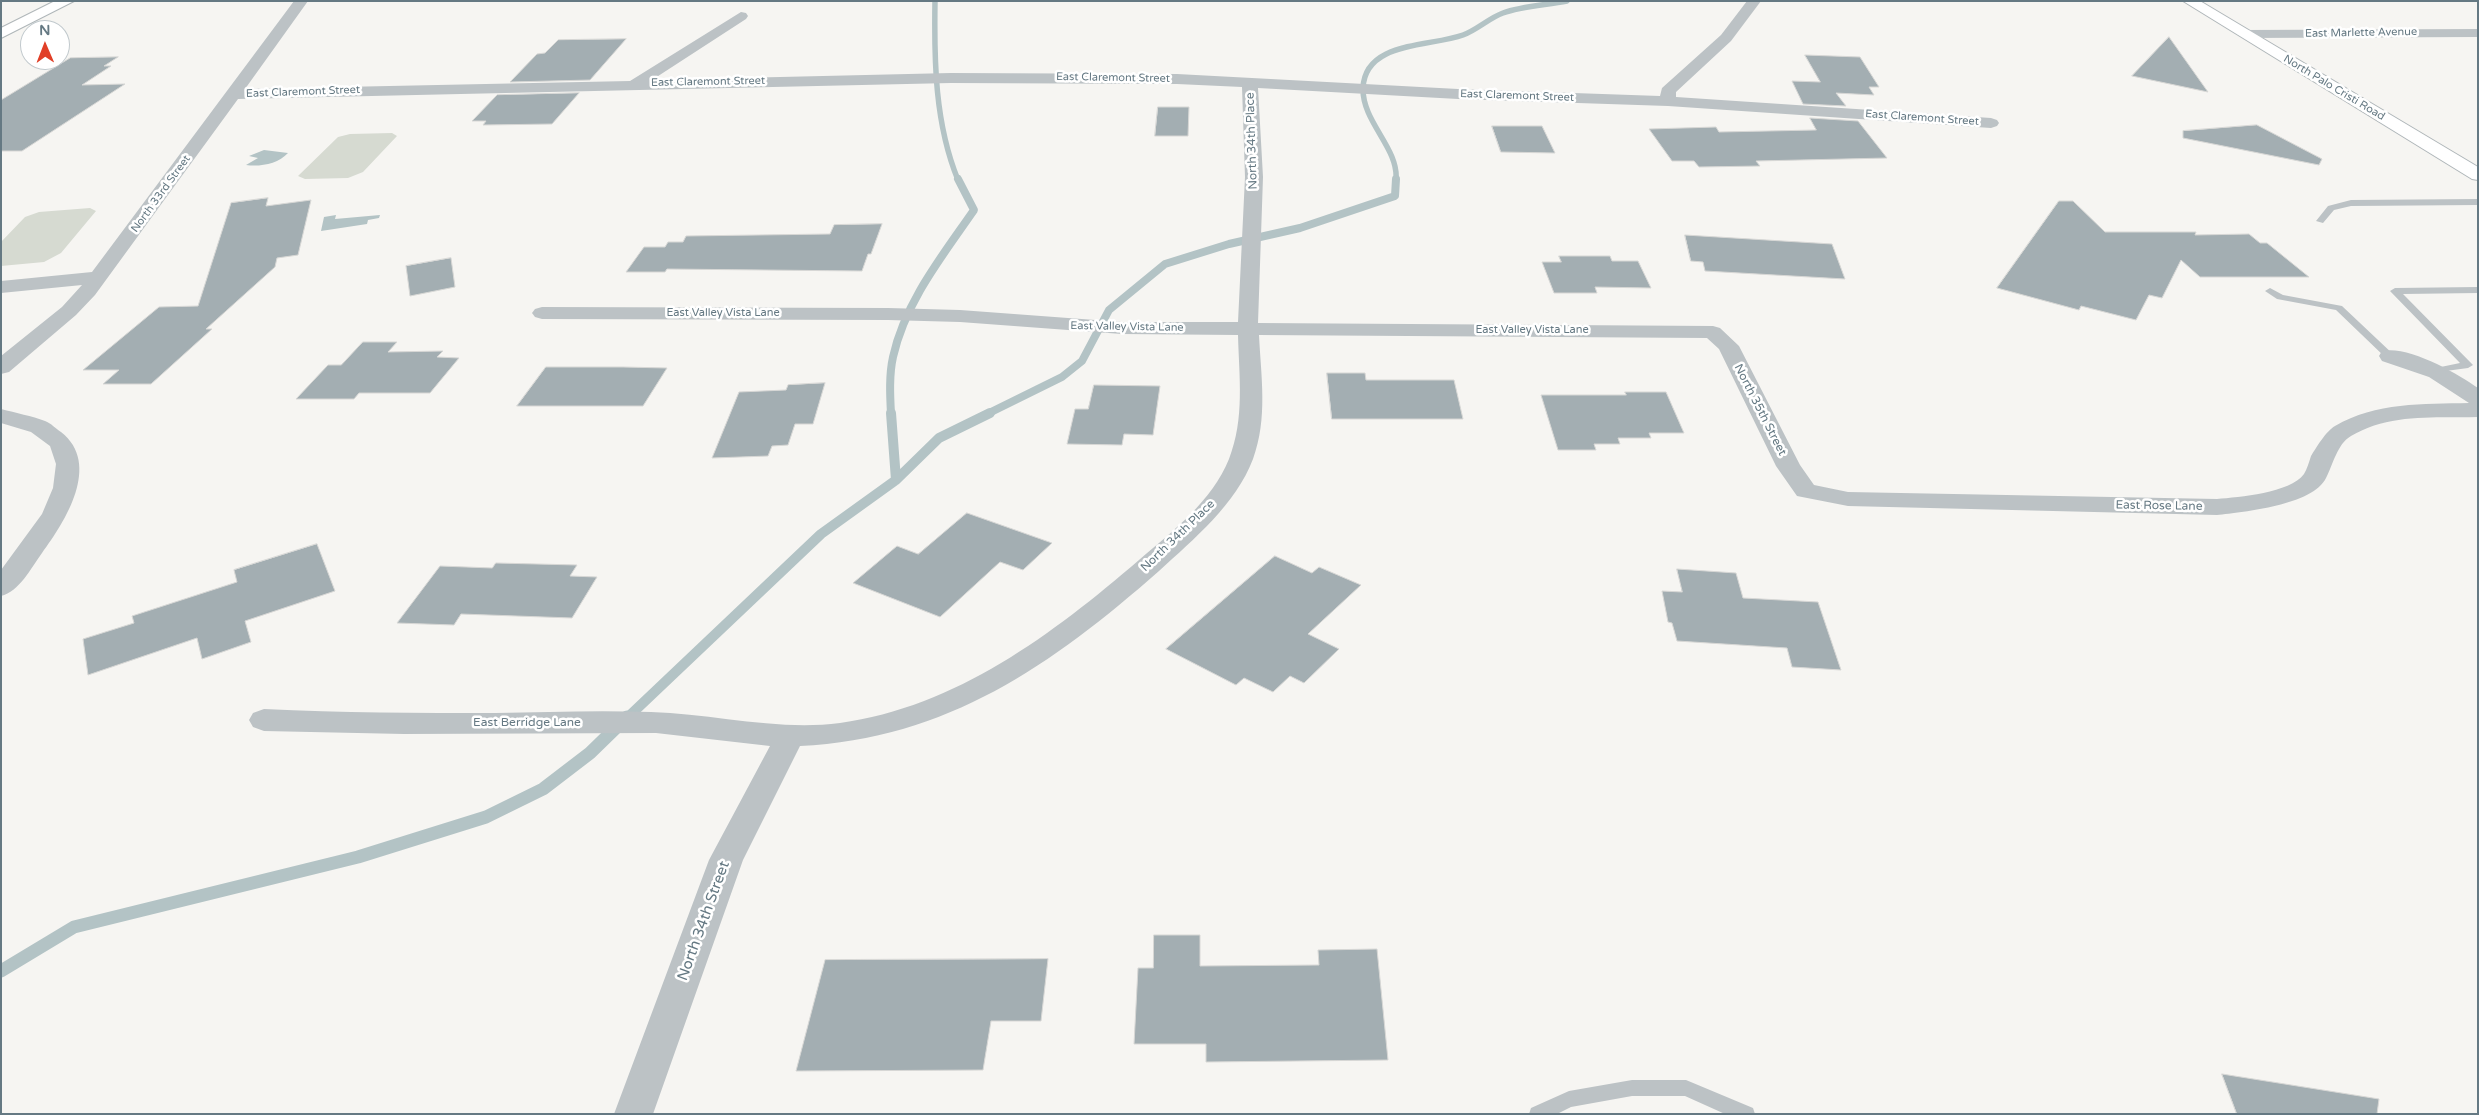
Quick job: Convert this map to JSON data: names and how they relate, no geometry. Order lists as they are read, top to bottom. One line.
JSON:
{"streets":{"street":["East Marlette Avenue","East Claremont Street","North Palo Cristi Road","North 34th Place","North 33rd Street","East Valley Vista Lane","North 35th Street","East Rose Lane","East Berridge Lane","North 34th Street"]},"crossings":[["East Marlette Avenue","North Palo Cristi Road"],["East Claremont Street","North 34th Place"],["East Claremont Street","North 33rd Street"],["North 34th Place","East Valley Vista Lane"],["North 34th Place","East Berridge Lane"],["North 34th Place","North 34th Street"],["East Valley Vista Lane","North 35th Street"],["North 35th Street","East Rose Lane"],["East Berridge Lane","North 34th Street"]],"north":"top"}
